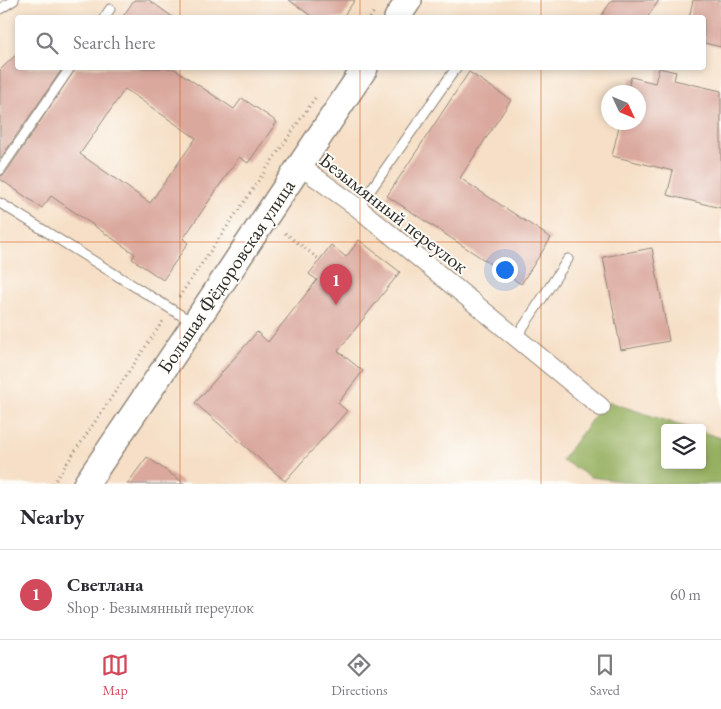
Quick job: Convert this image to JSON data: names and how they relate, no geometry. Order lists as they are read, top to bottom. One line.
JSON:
{"streets":{"street":["Безымянный переулок","Большая Фёдоровская улица"]},"crossings":[["Безымянный переулок","Большая Фёдоровская улица"]],"north":"bottom right","page":{"search":"Search here","pins":"1","heading":"Nearby","list":[{"mark":"1","name":"Светлана","note":"Shop · Безымянный переулок","value":"60 m"}],"nav":["Map","Directions","Saved"]}}
